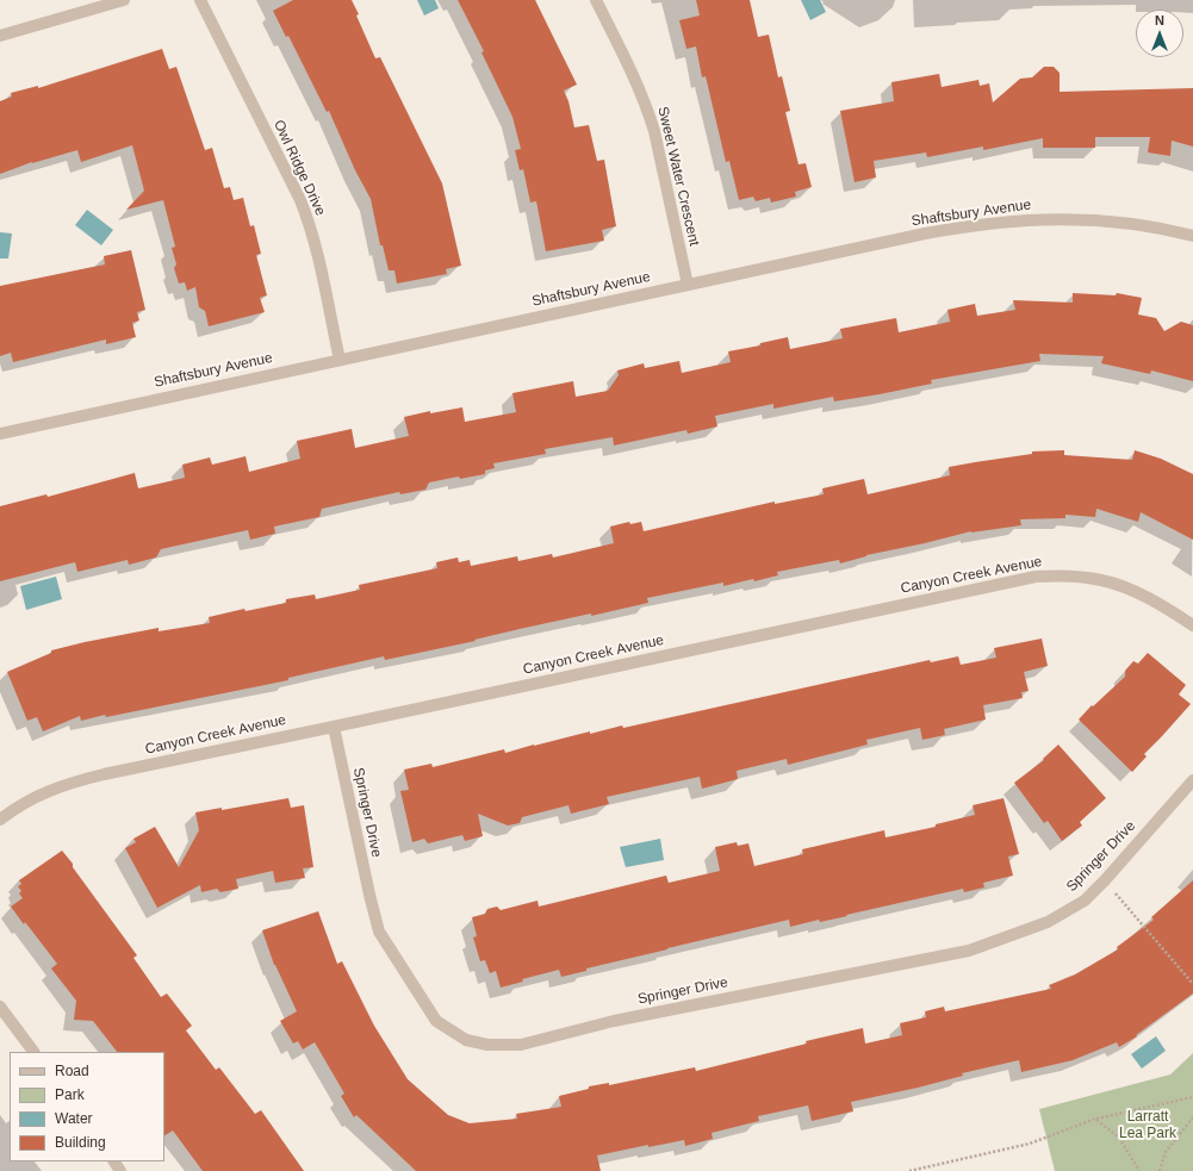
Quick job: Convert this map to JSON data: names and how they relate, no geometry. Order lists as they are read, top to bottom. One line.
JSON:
{"streets":{"street":["Owl Ridge Drive","Sweet Water Crescent","Shaftsbury Avenue","Canyon Creek Avenue","Springer Drive"]},"crossings":[["Owl Ridge Drive","Shaftsbury Avenue"],["Sweet Water Crescent","Shaftsbury Avenue"],["Canyon Creek Avenue","Springer Drive"]],"parks":["Larratt Lea Park"],"legend":["Road","Park","Water","Building"],"north":"top"}
